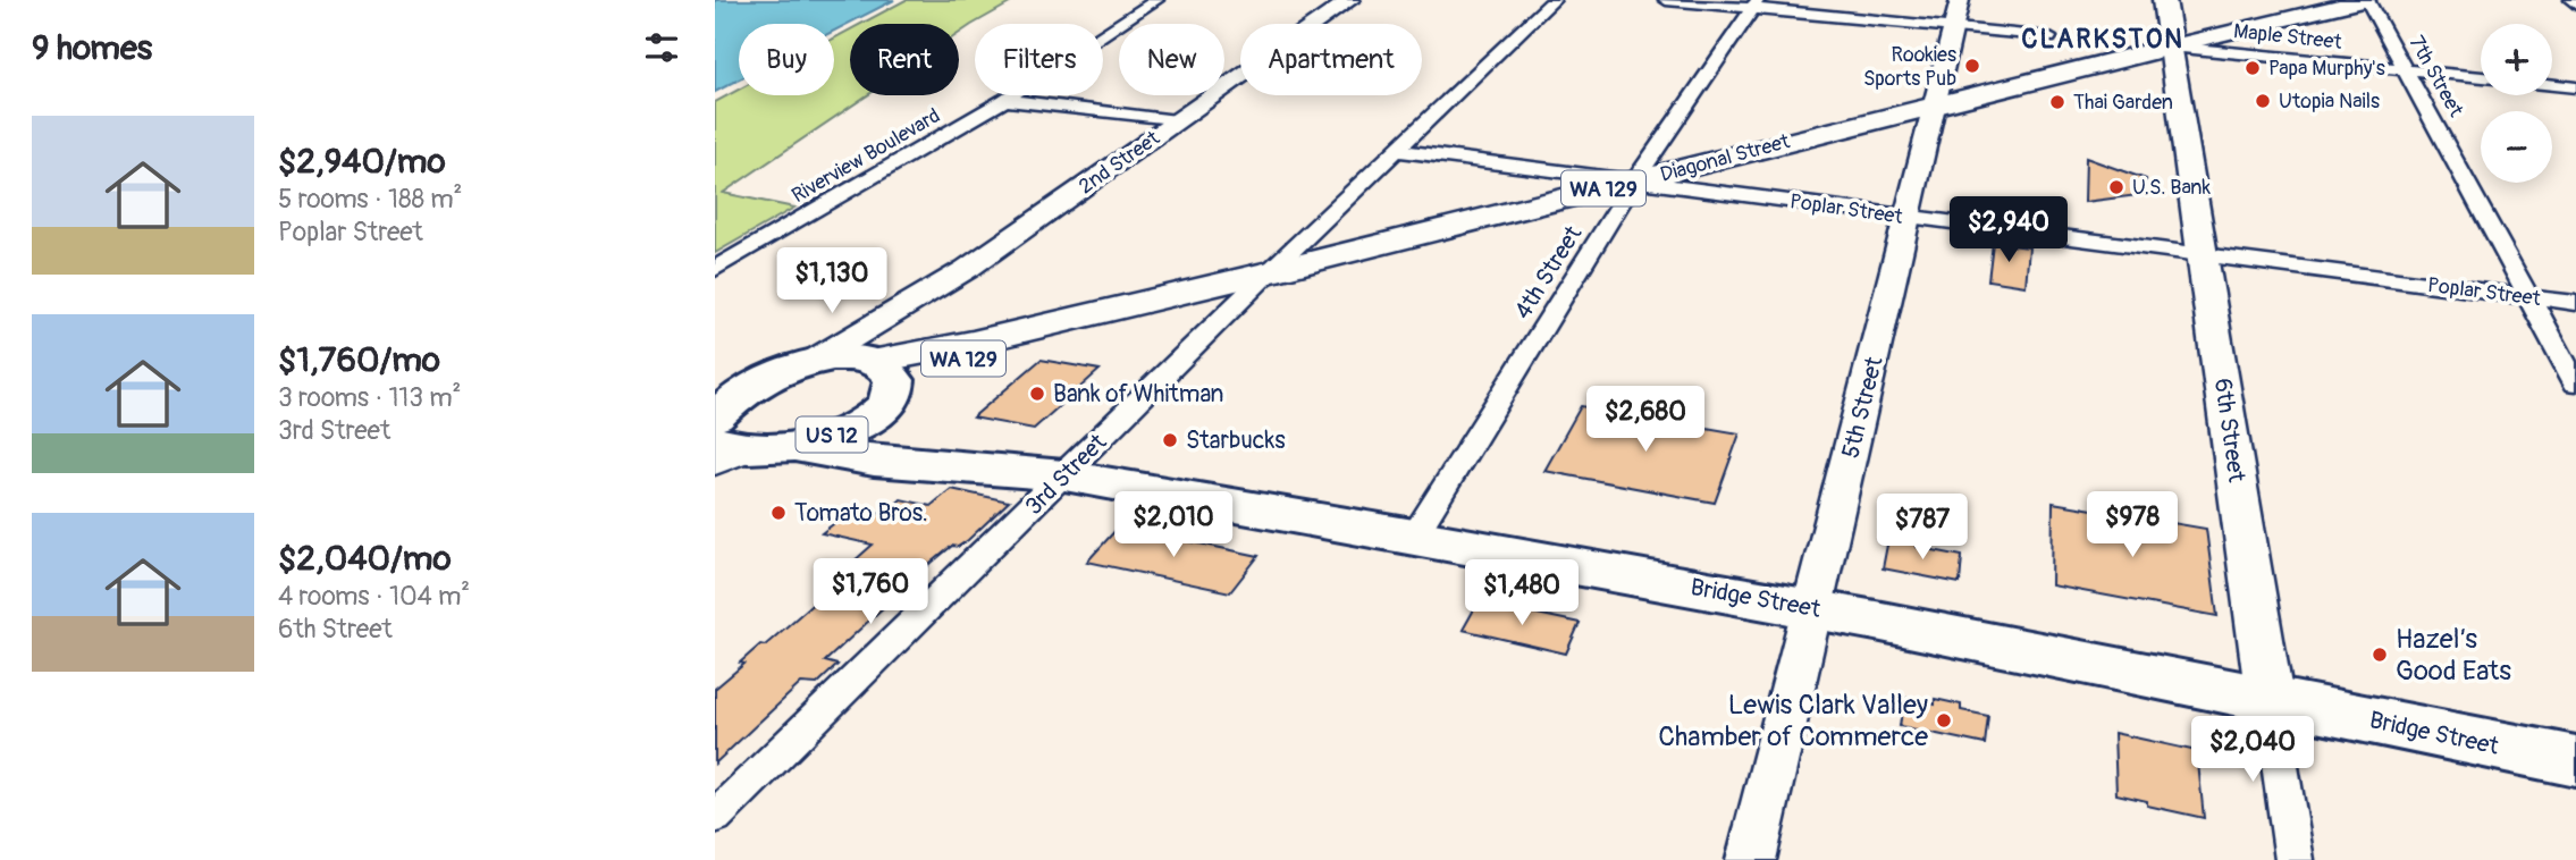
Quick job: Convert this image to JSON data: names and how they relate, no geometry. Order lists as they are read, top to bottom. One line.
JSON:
{"streets":{"highway":["US 12","Bridge Street"],"main road":["Diagonal Street","WA 129","6th Street"],"street":["Maple Street","7th Street","Riverview Boulevard","2nd Street","Poplar Street","4th Street","5th Street","3rd Street"]},"crossings":[["Maple Street","7th Street"],["Maple Street","Diagonal Street"],["Maple Street","6th Street"],["7th Street","Diagonal Street"],["7th Street","Poplar Street"],["Diagonal Street","2nd Street"],["Diagonal Street","Poplar Street"],["Diagonal Street","4th Street"],["Diagonal Street","5th Street"],["Diagonal Street","6th Street"],["Diagonal Street","US 12"],["Diagonal Street","3rd Street"],["2nd Street","US 12"],["Poplar Street","4th Street"],["Poplar Street","5th Street"],["Poplar Street","6th Street"],["Poplar Street","3rd Street"],["4th Street","Bridge Street"],["5th Street","Bridge Street"],["6th Street","Bridge Street"],["US 12","Bridge Street"],["3rd Street","Bridge Street"]],"districts":["CLARKSTON"],"places":["Rookies Sports Pub","Papa Murphy's","Utopia Nails","Thai Garden","U.S. Bank","Bank of Whitman","Starbucks","Tomato Bros.","Hazel’s Good Eats","Lewis Clark Valley Chamber of Commerce"],"page":{"heading":"9 homes","map_buttons":["+","−"],"chip":["Buy","Rent","Filters","New","Apartment"],"list":[{"name":"$2,940/mo","note":"5 rooms · 188 m² · Poplar Street"},{"name":"$1,760/mo","note":"3 rooms · 113 m² · 3rd Street"},{"name":"$2,040/mo","note":"4 rooms · 104 m² · 6th Street"}],"price":["$2,940","$1,130","$2,680","$2,010","$978","$787","$1,760","$1,480","$2,040"]}}
